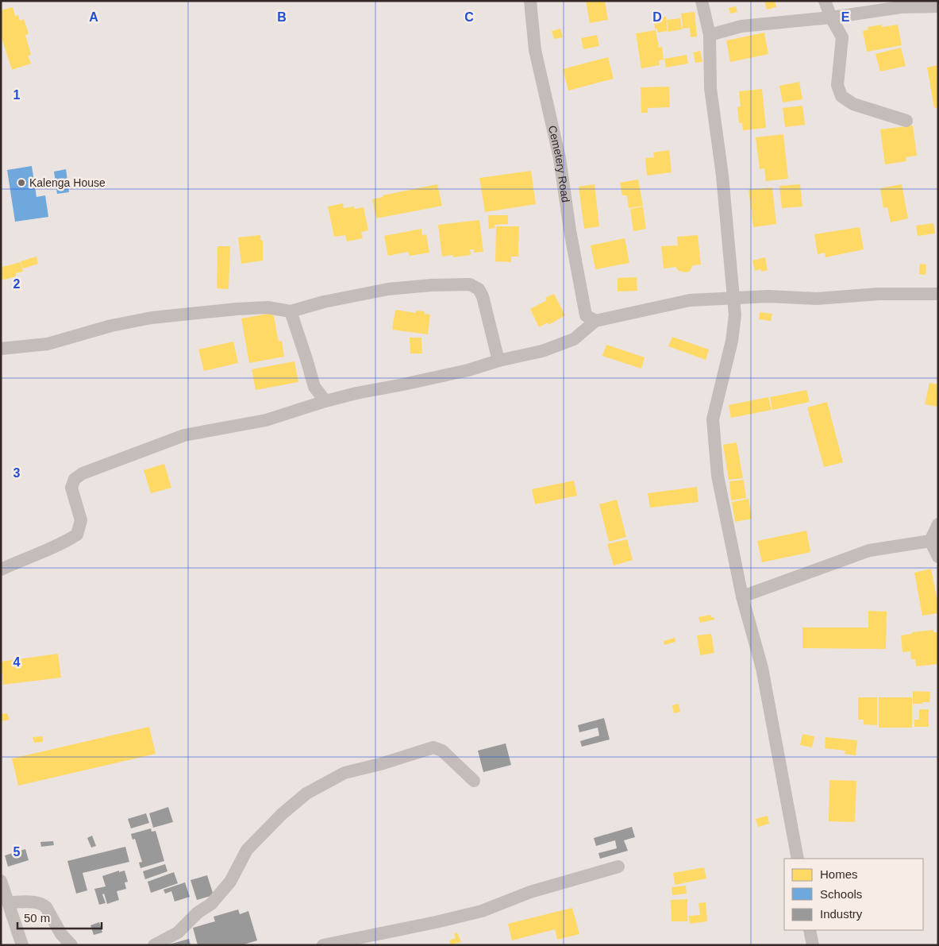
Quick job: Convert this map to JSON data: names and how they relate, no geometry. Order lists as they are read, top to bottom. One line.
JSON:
{"streets":{"street":["Cemetery Road"]},"places":["Kalenga House"],"legend":["Homes","Schools","Industry"],"scale_bar":"50 m","grid":{"columns":["A","B","C","D","E"],"rows":["1","2","3","4","5"]}}
